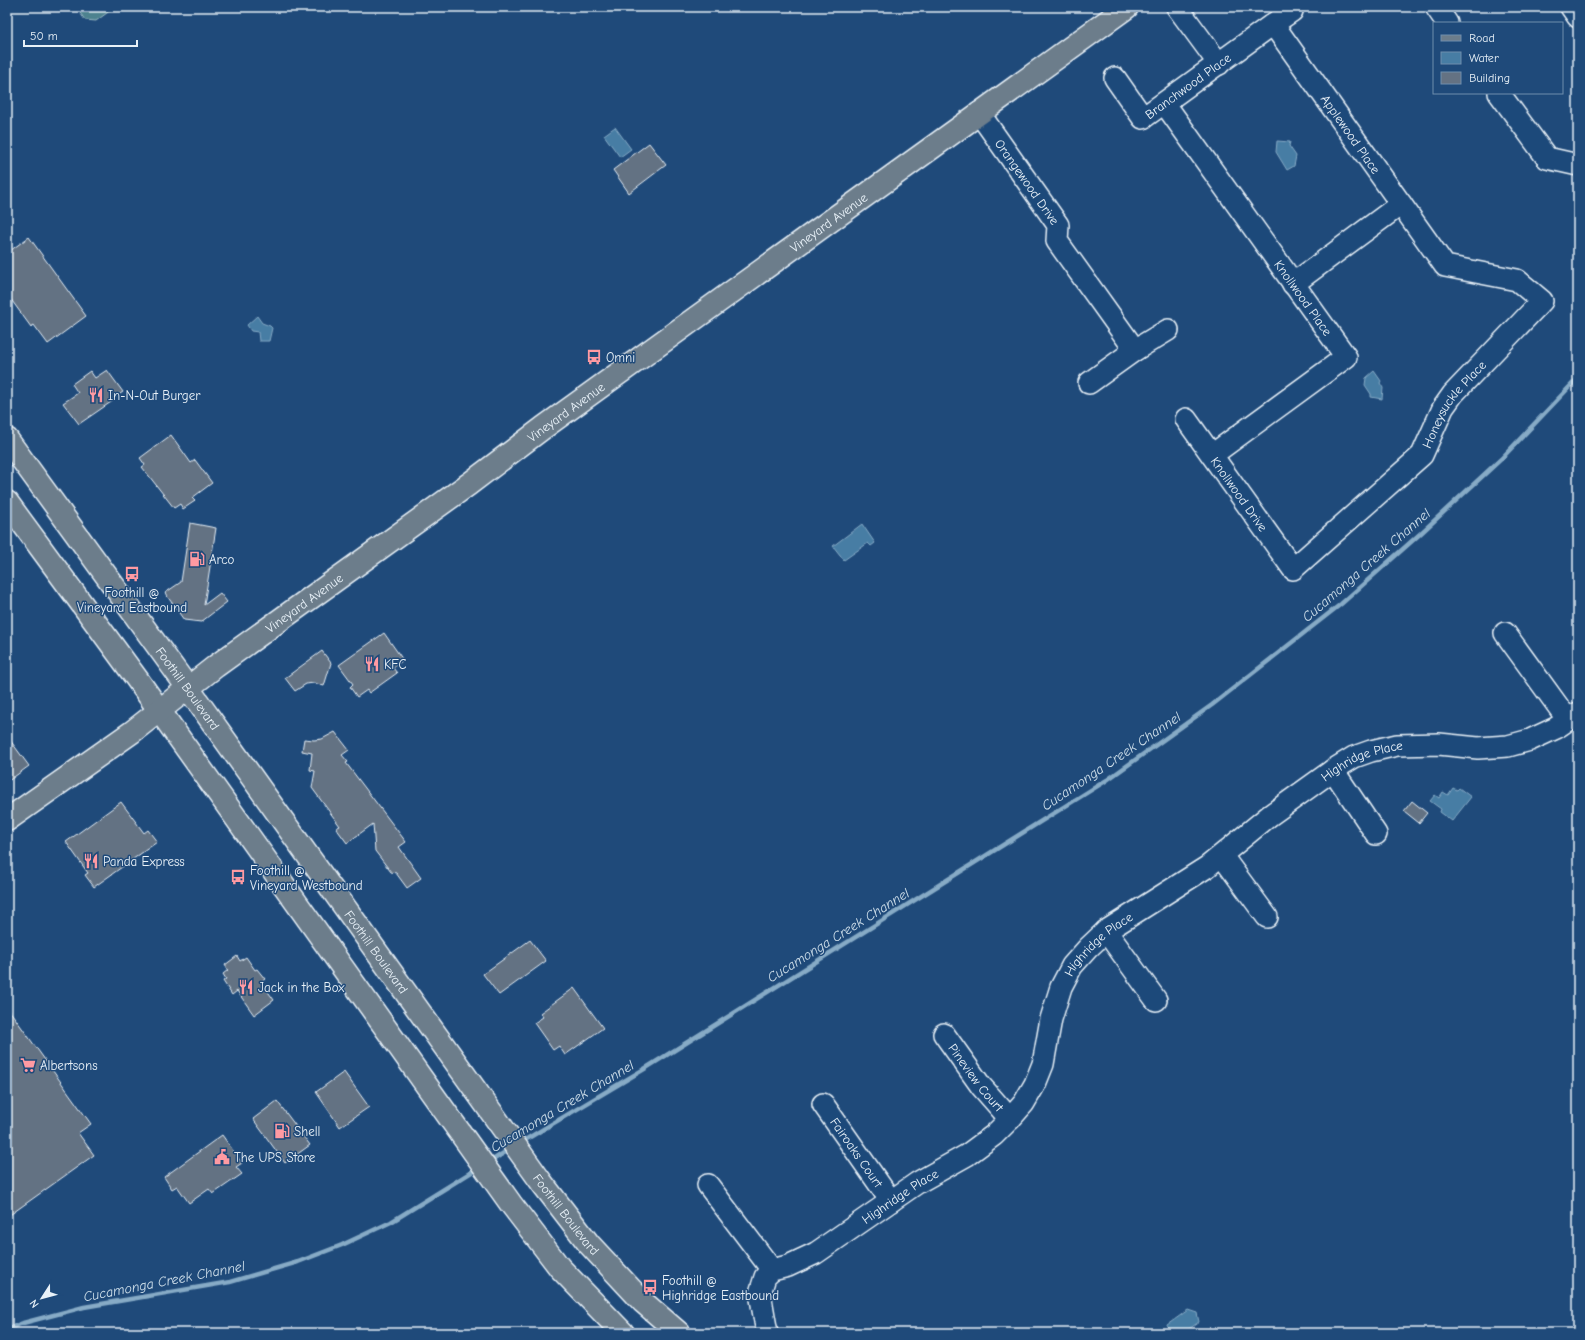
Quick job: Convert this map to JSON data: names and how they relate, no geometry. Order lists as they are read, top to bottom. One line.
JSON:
{"streets":{"main road":["Vineyard Avenue","Foothill Boulevard"],"street":["Branchwood Place","Applewood Place","Orangewood Drive","Knollwood Place","Honeysuckle Place","Knollwood Drive","Highridge Place","Pineview Court","Fairoaks Court"]},"crossings":[["Branchwood Place","Applewood Place"],["Branchwood Place","Knollwood Place"],["Applewood Place","Honeysuckle Place"],["Orangewood Drive","Vineyard Avenue"],["Vineyard Avenue","Foothill Boulevard"],["Knollwood Place","Knollwood Drive"],["Honeysuckle Place","Knollwood Drive"],["Highridge Place","Pineview Court"],["Highridge Place","Fairoaks Court"]],"water":["Cucamonga Creek Channel"],"places":{"bus stop":["Omni","Foothill @ Vineyard Eastbound","Foothill @ Vineyard Westbound","Foothill @ Highridge Eastbound"],"restaurant":["In-N-Out Burger","KFC","Panda Express","Jack in the Box"],"fuel station":["Arco","Shell"],"supermarket":["Albertsons"],"public building":["The UPS Store"]},"legend":["Road","Water","Building"],"scale_bar":"50 m","north":"bottom left"}
